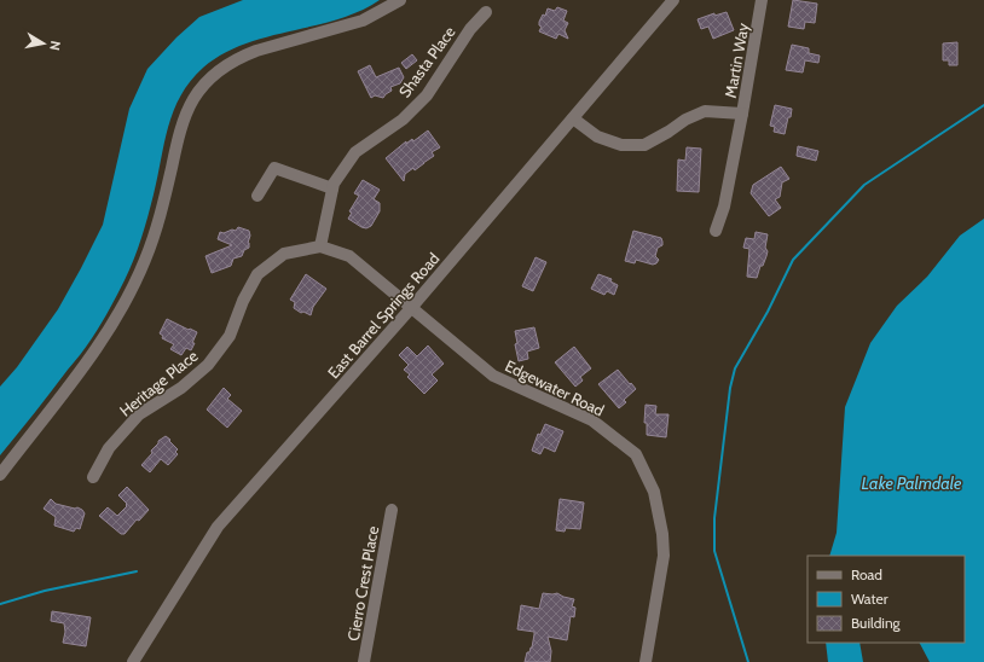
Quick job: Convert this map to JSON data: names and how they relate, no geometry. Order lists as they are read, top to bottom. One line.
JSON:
{"streets":{"street":["Martin Way","Shasta Place","East Barrel Springs Road","Heritage Place","Edgewater Road","Cierro Crest Place"]},"crossings":[["Martin Way","East Barrel Springs Road"],["Shasta Place","Heritage Place"],["East Barrel Springs Road","Edgewater Road"],["Heritage Place","Edgewater Road"]],"water":["Lake Palmdale"],"legend":["Road","Water","Building"],"north":"right"}
